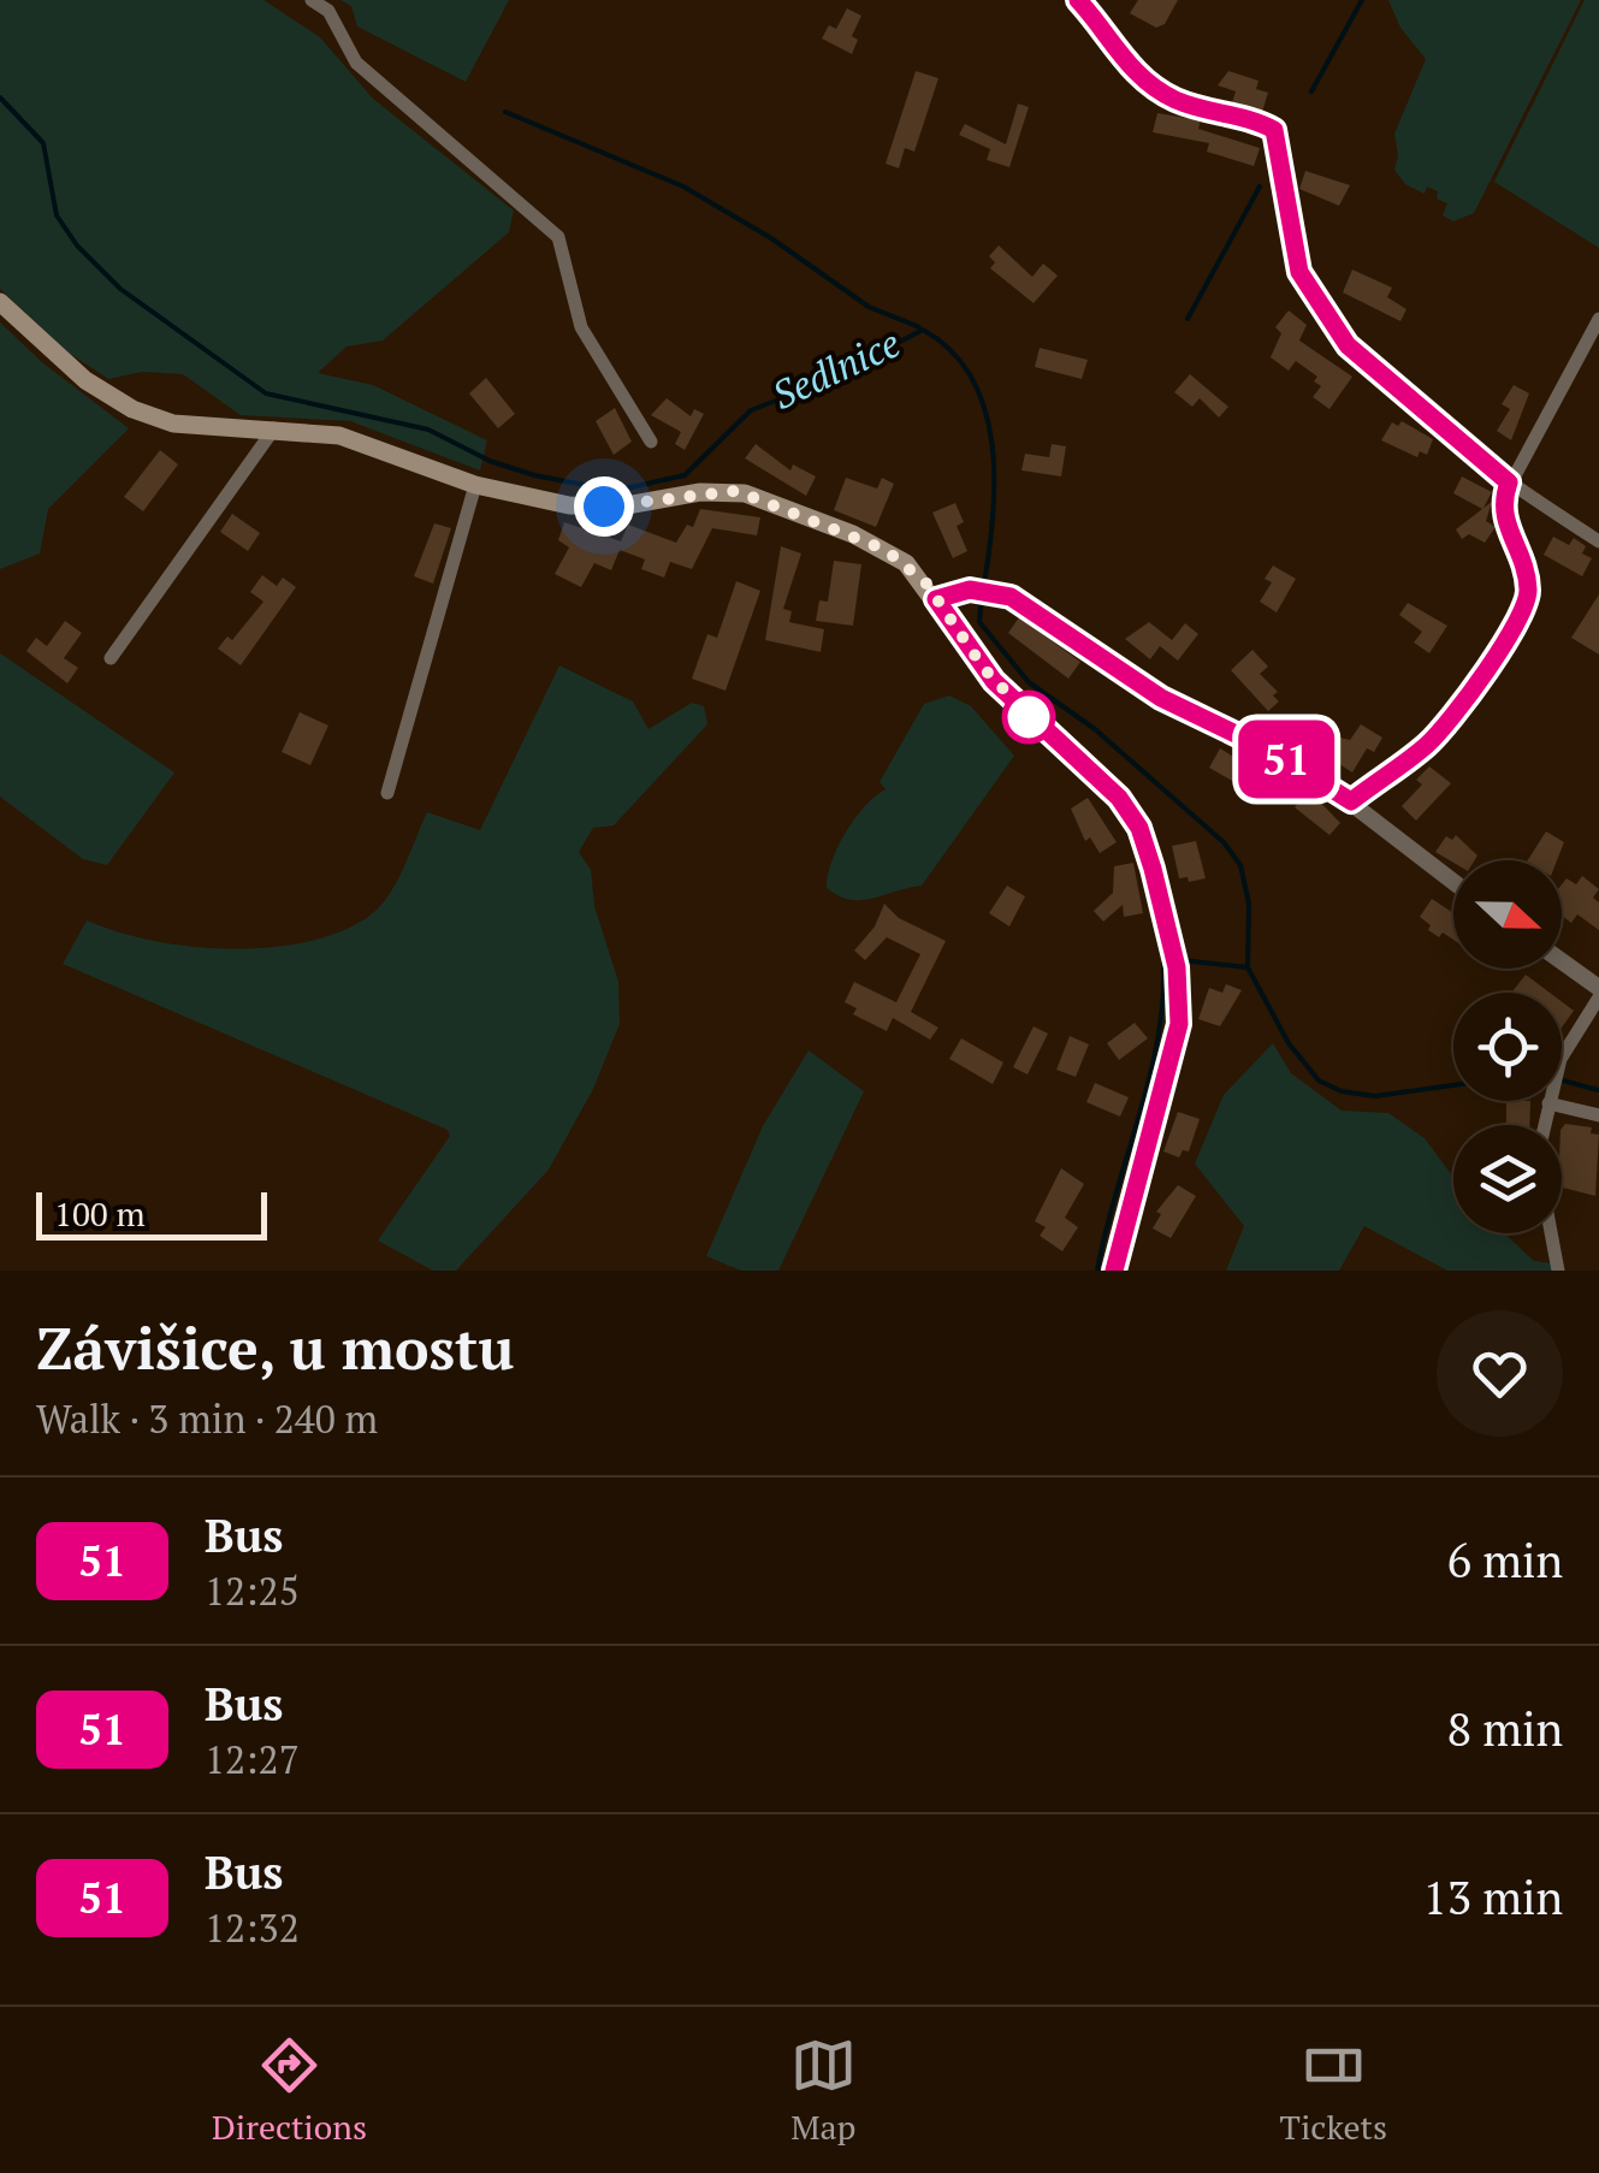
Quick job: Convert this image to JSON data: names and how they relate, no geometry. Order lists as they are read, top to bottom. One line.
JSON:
{"water":["Sedlnice"],"lines":["bus line 51"],"scale_bar":"100 m","north":"right","page":{"on_map":"51","scale":"100 m","heading":["Závišice, u mostu","Walk · 3 min · 240 m"],"list":[{"mark":"51","name":"Bus","note":"12:25","value":"6 min"},{"mark":"51","name":"Bus","note":"12:27","value":"8 min"},{"mark":"51","name":"Bus","note":"12:32","value":"13 min"}],"tabs":["Directions","Map","Tickets"]}}
